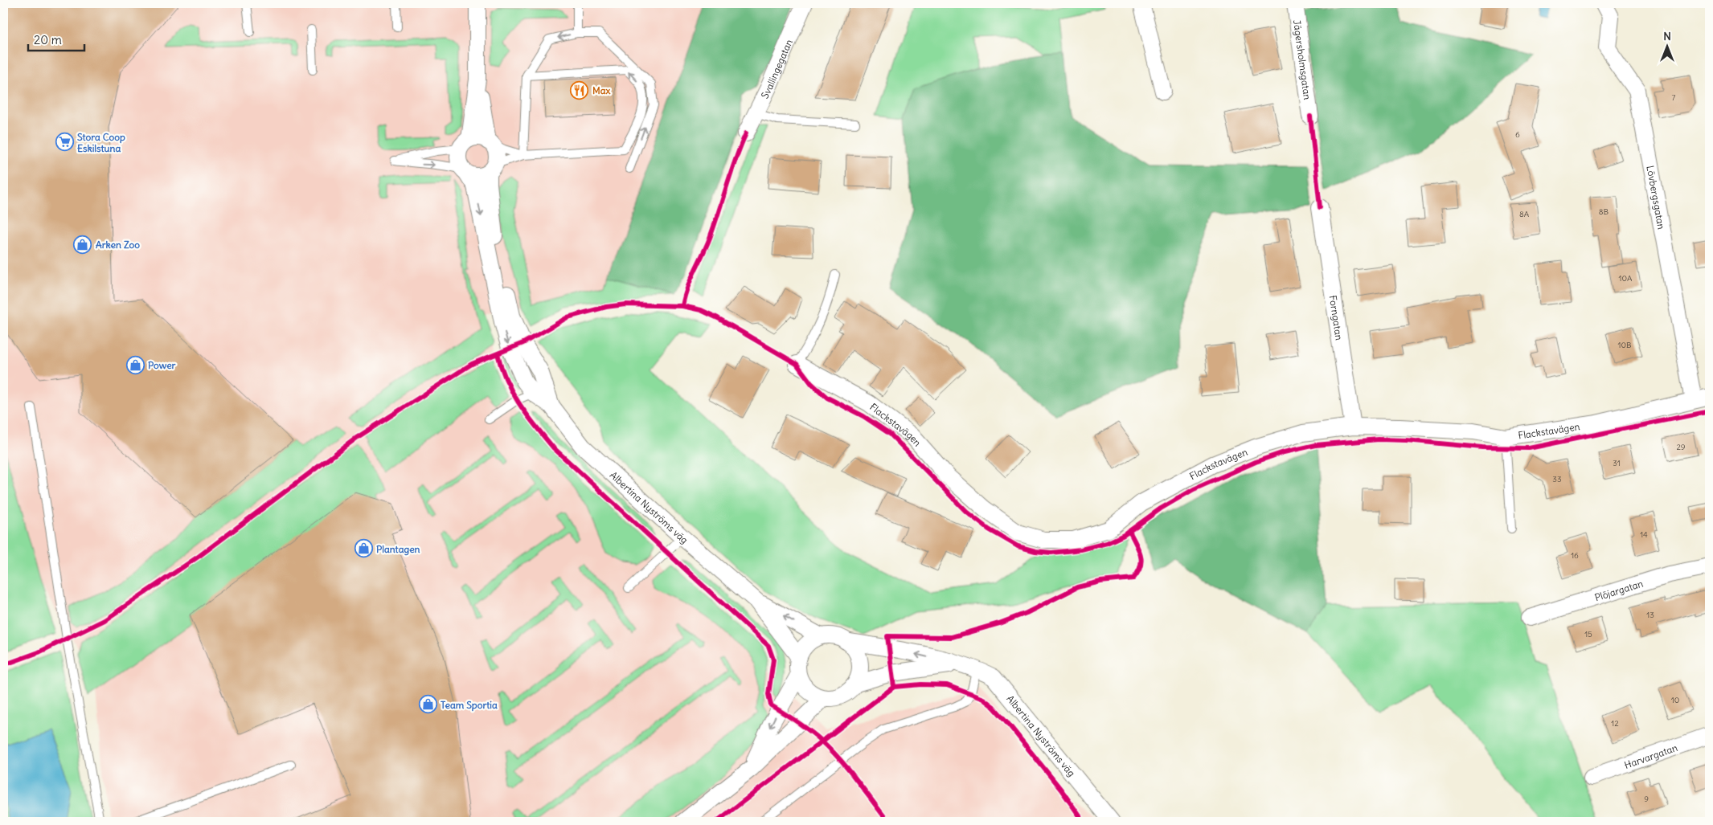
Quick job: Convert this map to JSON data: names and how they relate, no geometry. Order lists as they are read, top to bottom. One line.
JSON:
{"streets":{"street":["Jägersholmsgatan","Svallingegatan","Lövbergsgatan","Forngatan","Flackstavägen","Albertina Nyströms väg","Plöjargatan","Harvargatan"]},"crossings":[["Lövbergsgatan","Flackstavägen"],["Forngatan","Flackstavägen"]],"places":{"restaurant":["Max"],"supermarket":["Stora Coop Eskilstuna"],"shop":["Arken Zoo","Power","Plantagen","Team Sportia"]},"house_numbers":["7","6","8B","8A","10A","10B","29","31","33","14","16","13","15","10","12","9"],"scale_bar":"20 m","north":"top"}
